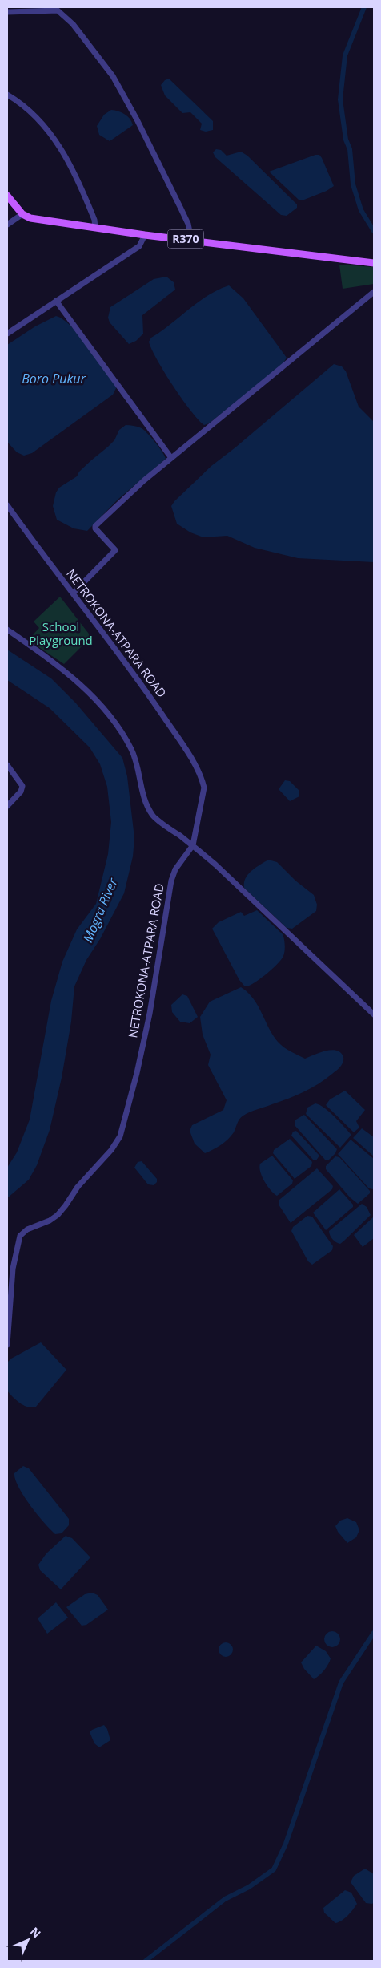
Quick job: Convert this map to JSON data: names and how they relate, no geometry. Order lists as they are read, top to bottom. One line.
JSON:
{"streets":{"main road":["R370"],"street":["NETROKONA-ATPARA ROAD"]},"water":["Boro Pukur","Mogra River"],"parks":["School Playground"],"north":"top right"}
